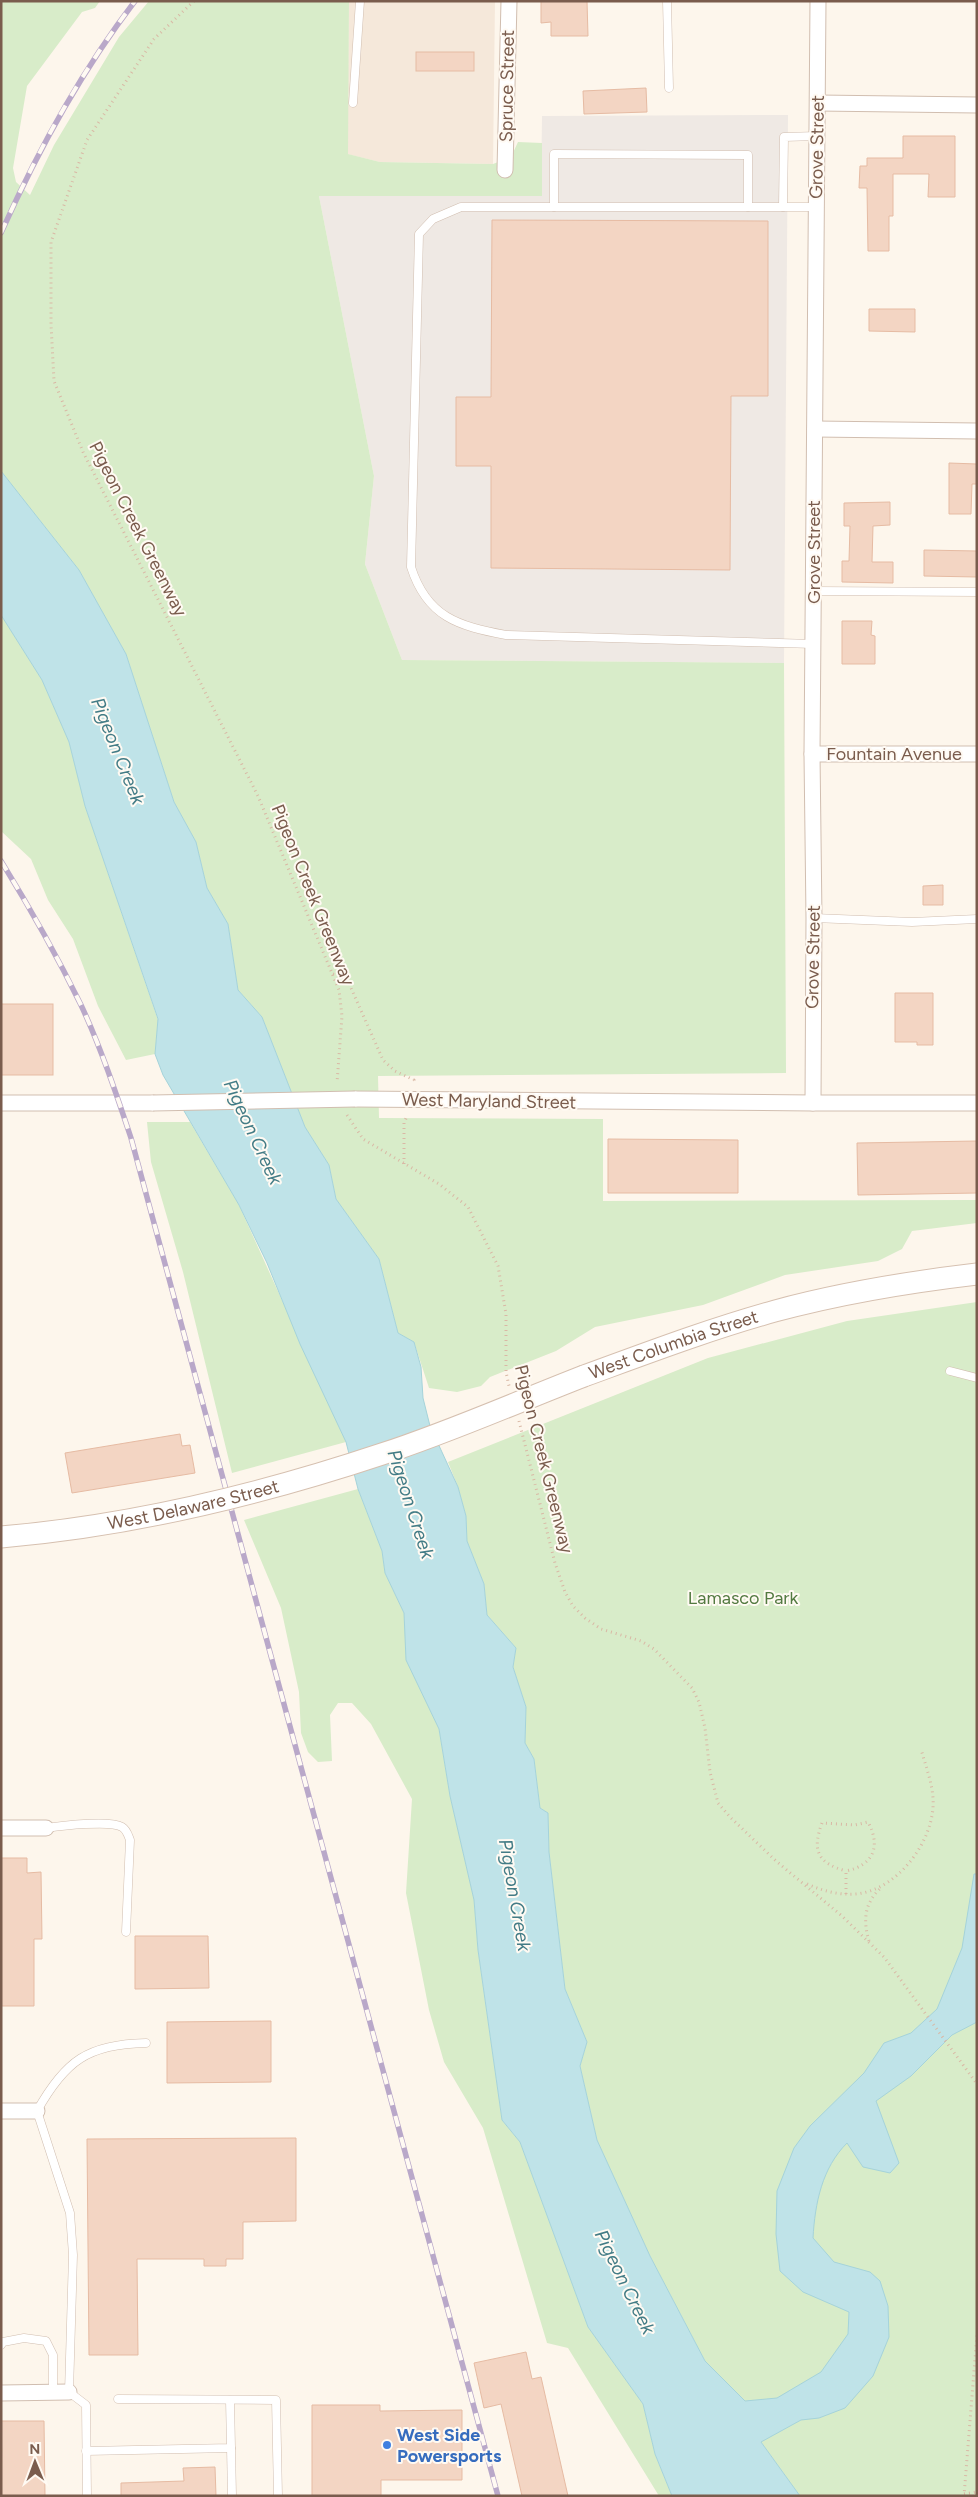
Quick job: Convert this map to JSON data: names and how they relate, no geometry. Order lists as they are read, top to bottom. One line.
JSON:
{"streets":{"main road":["West Columbia Street","West Delaware Street"],"street":["Spruce Street","Grove Street","Fountain Avenue","West Maryland Street"],"path":["Pigeon Creek Greenway"]},"crossings":[["Grove Street","Fountain Avenue"],["Grove Street","West Maryland Street"],["Pigeon Creek Greenway","West Maryland Street"],["West Columbia Street","West Delaware Street"]],"water":["Pigeon Creek"],"parks":["Lamasco Park"],"places":["West Side Powersports"],"north":"top"}
